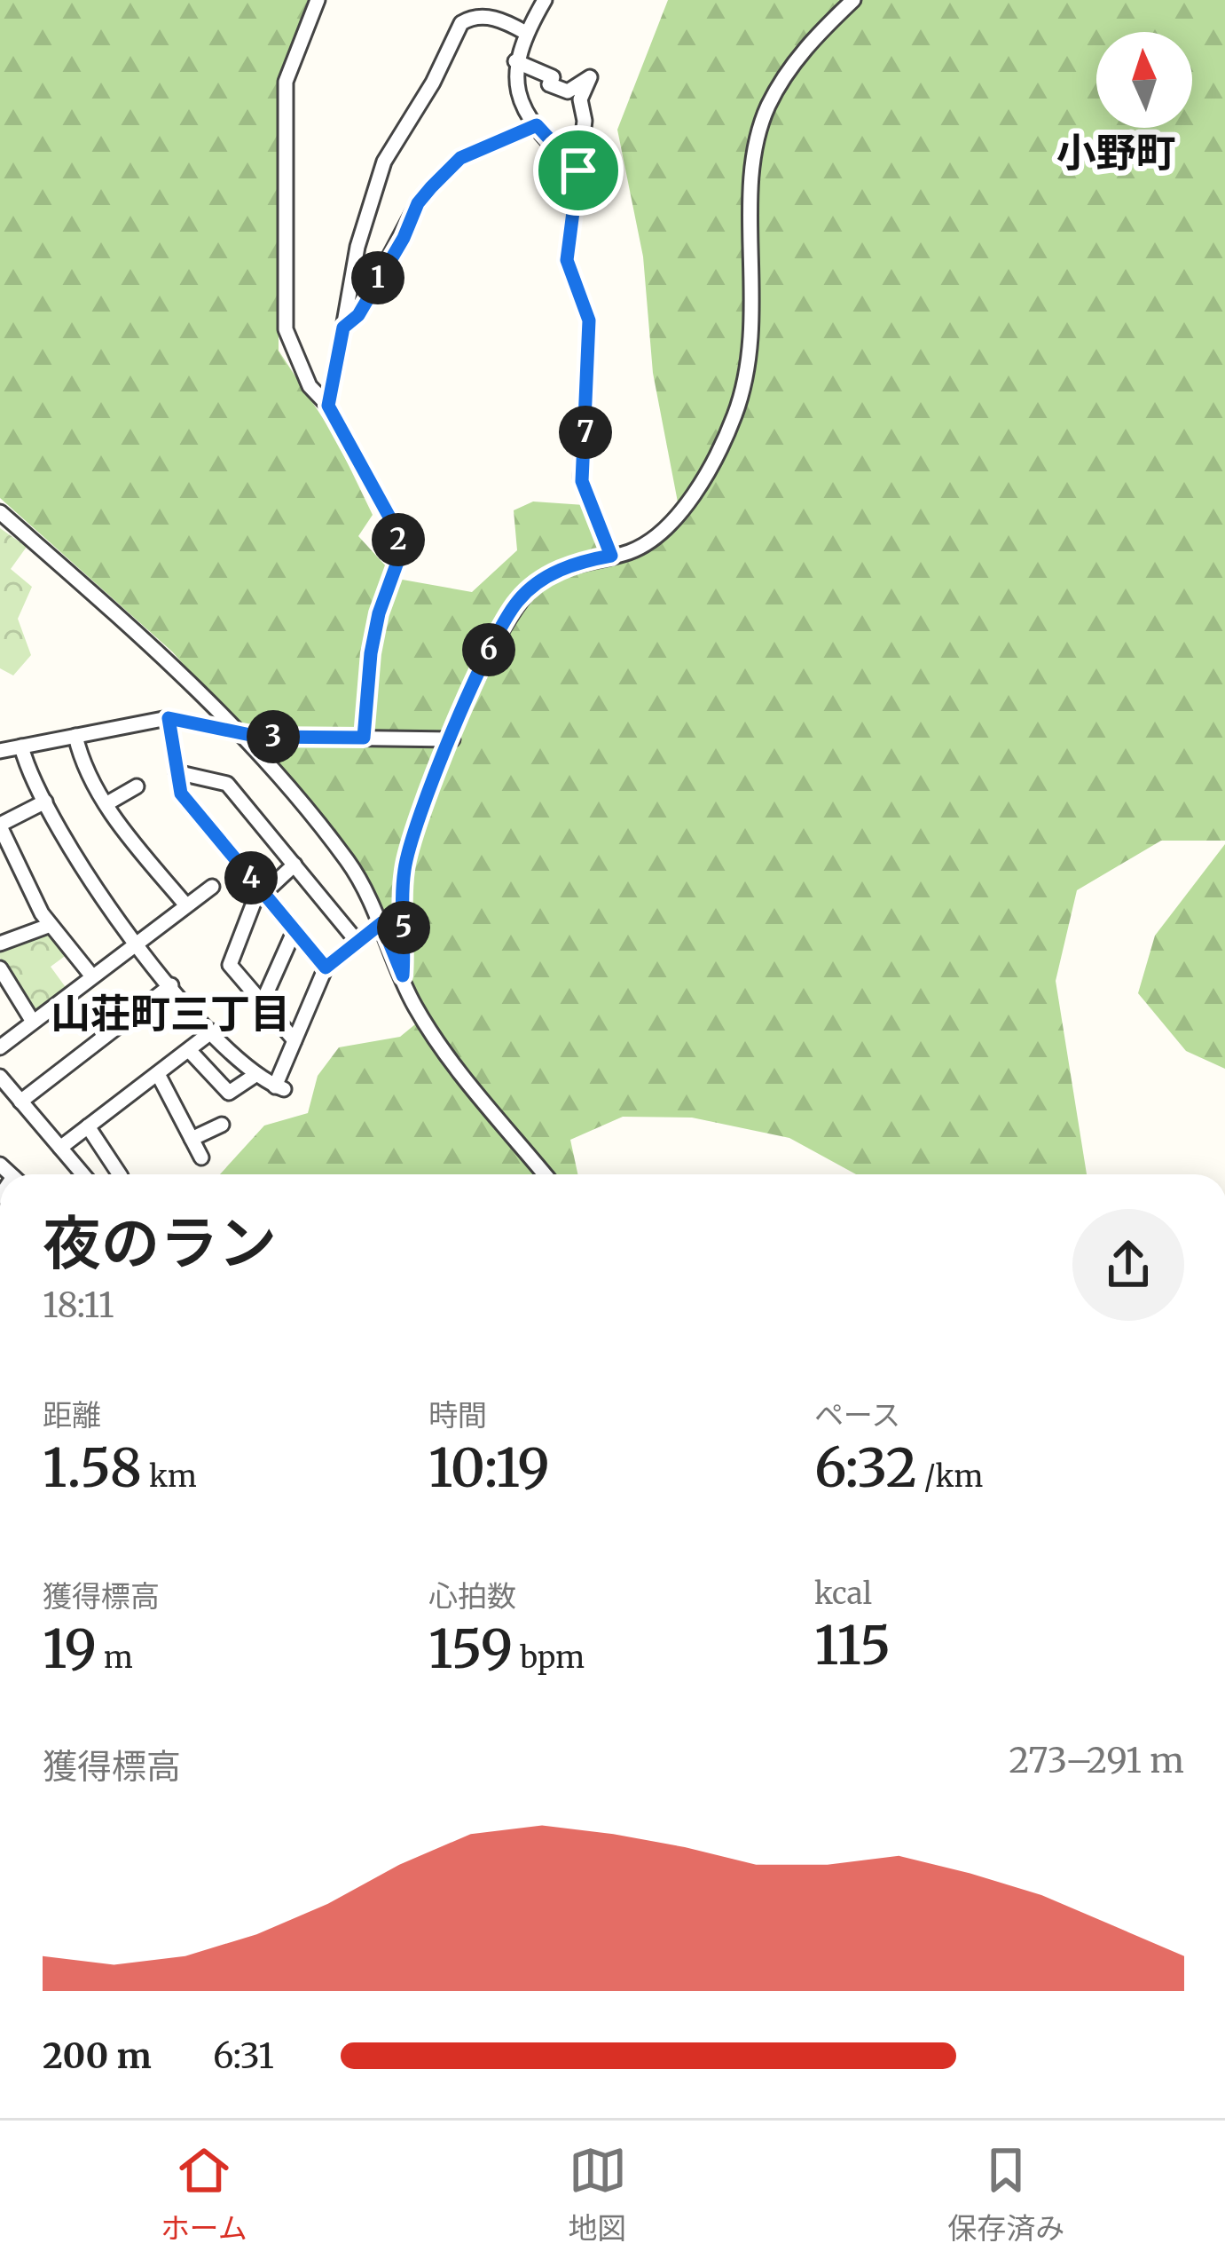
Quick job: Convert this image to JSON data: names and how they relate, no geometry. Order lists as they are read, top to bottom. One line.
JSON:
{"districts":["小野町","山荘町三丁目"],"north":"top","page":{"pins":["1","7","2","6","3","4","5"],"heading":["夜のラン","18:11"],"stats":[["距離","1.58 km"],["時間","10:19"],["ペース","6:32 /km"],["獲得標高","19 m"],["心拍数","159 bpm"],["kcal","115"]],"chart":["獲得標高","273–291 m"],"list":[{"name":"200 m","note":"6:31"}],"tabs":["ホーム","地図","保存済み"]}}
